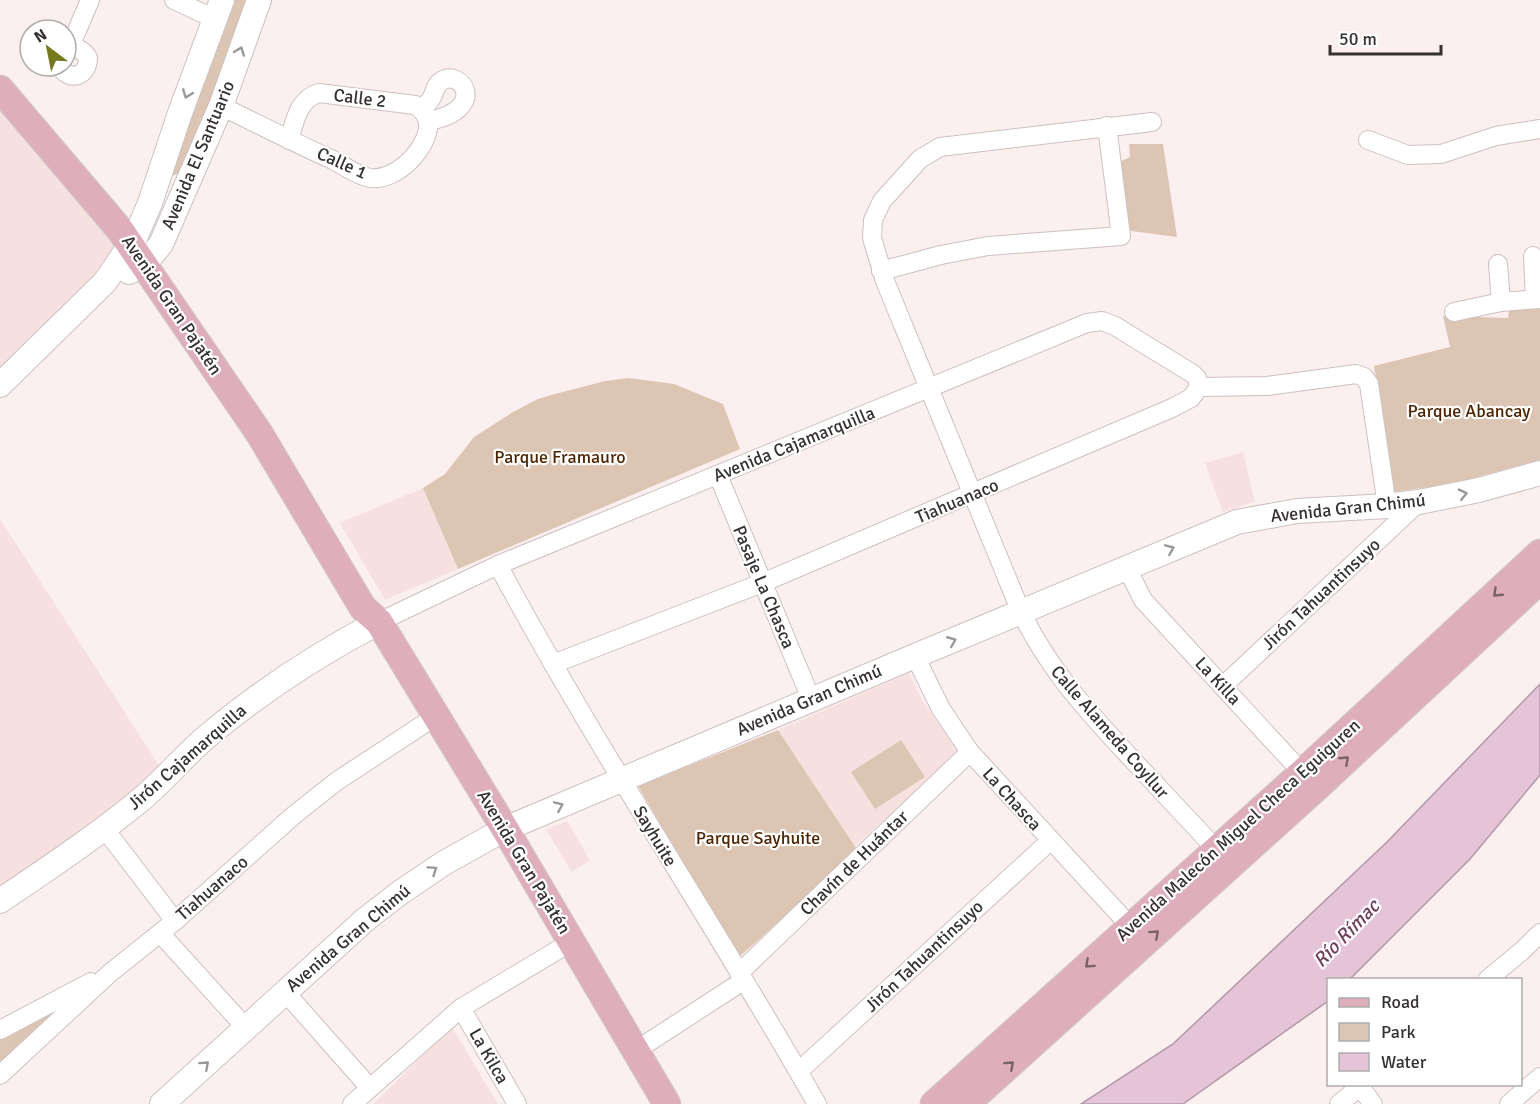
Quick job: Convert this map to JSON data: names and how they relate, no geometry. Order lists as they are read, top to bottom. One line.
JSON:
{"streets":{"main road":["Avenida Gran Pajatén","Avenida Malecón Miguel Checa Eguiguren"],"street":["Calle 2","Avenida El Santuario","Calle 1","Avenida Cajamarquilla","Tiahuanaco","Avenida Gran Chimú","Pasaje La Chasca","Jirón Tahuantinsuyo","La Killa","Calle Alameda Coyllur","Jirón Cajamarquilla","La Chasca","Sayhuite","Chavín de Huántar","La Kilca"]},"crossings":[["Calle 2","Calle 1"],["Avenida El Santuario","Calle 1"],["Avenida El Santuario","Avenida Gran Pajatén"],["Avenida Gran Pajatén","Avenida Cajamarquilla"],["Avenida Gran Pajatén","Tiahuanaco"],["Avenida Gran Pajatén","Avenida Gran Chimú"],["Avenida Gran Pajatén","Jirón Cajamarquilla"],["Avenida Gran Pajatén","Chavín de Huántar"],["Avenida Cajamarquilla","Tiahuanaco"],["Avenida Cajamarquilla","Pasaje La Chasca"],["Avenida Cajamarquilla","Calle Alameda Coyllur"],["Avenida Cajamarquilla","Jirón Cajamarquilla"],["Avenida Cajamarquilla","Sayhuite"],["Tiahuanaco","Pasaje La Chasca"],["Tiahuanaco","Calle Alameda Coyllur"],["Tiahuanaco","Sayhuite"],["Avenida Gran Chimú","Pasaje La Chasca"],["Avenida Gran Chimú","Jirón Tahuantinsuyo"],["Avenida Gran Chimú","La Killa"],["Avenida Gran Chimú","Calle Alameda Coyllur"],["Avenida Gran Chimú","La Chasca"],["Avenida Gran Chimú","Sayhuite"],["Jirón Tahuantinsuyo","La Killa"],["Jirón Tahuantinsuyo","La Chasca"],["Jirón Tahuantinsuyo","Sayhuite"],["La Killa","Avenida Malecón Miguel Checa Eguiguren"],["Calle Alameda Coyllur","Avenida Malecón Miguel Checa Eguiguren"],["La Chasca","Avenida Malecón Miguel Checa Eguiguren"],["La Chasca","Chavín de Huántar"],["Sayhuite","Chavín de Huántar"]],"water":["Río Rímac"],"parks":["Parque Abancay","Parque Framauro","Parque Sayhuite"],"legend":["Road","Park","Water"],"scale_bar":"50 m","north":"top left"}
